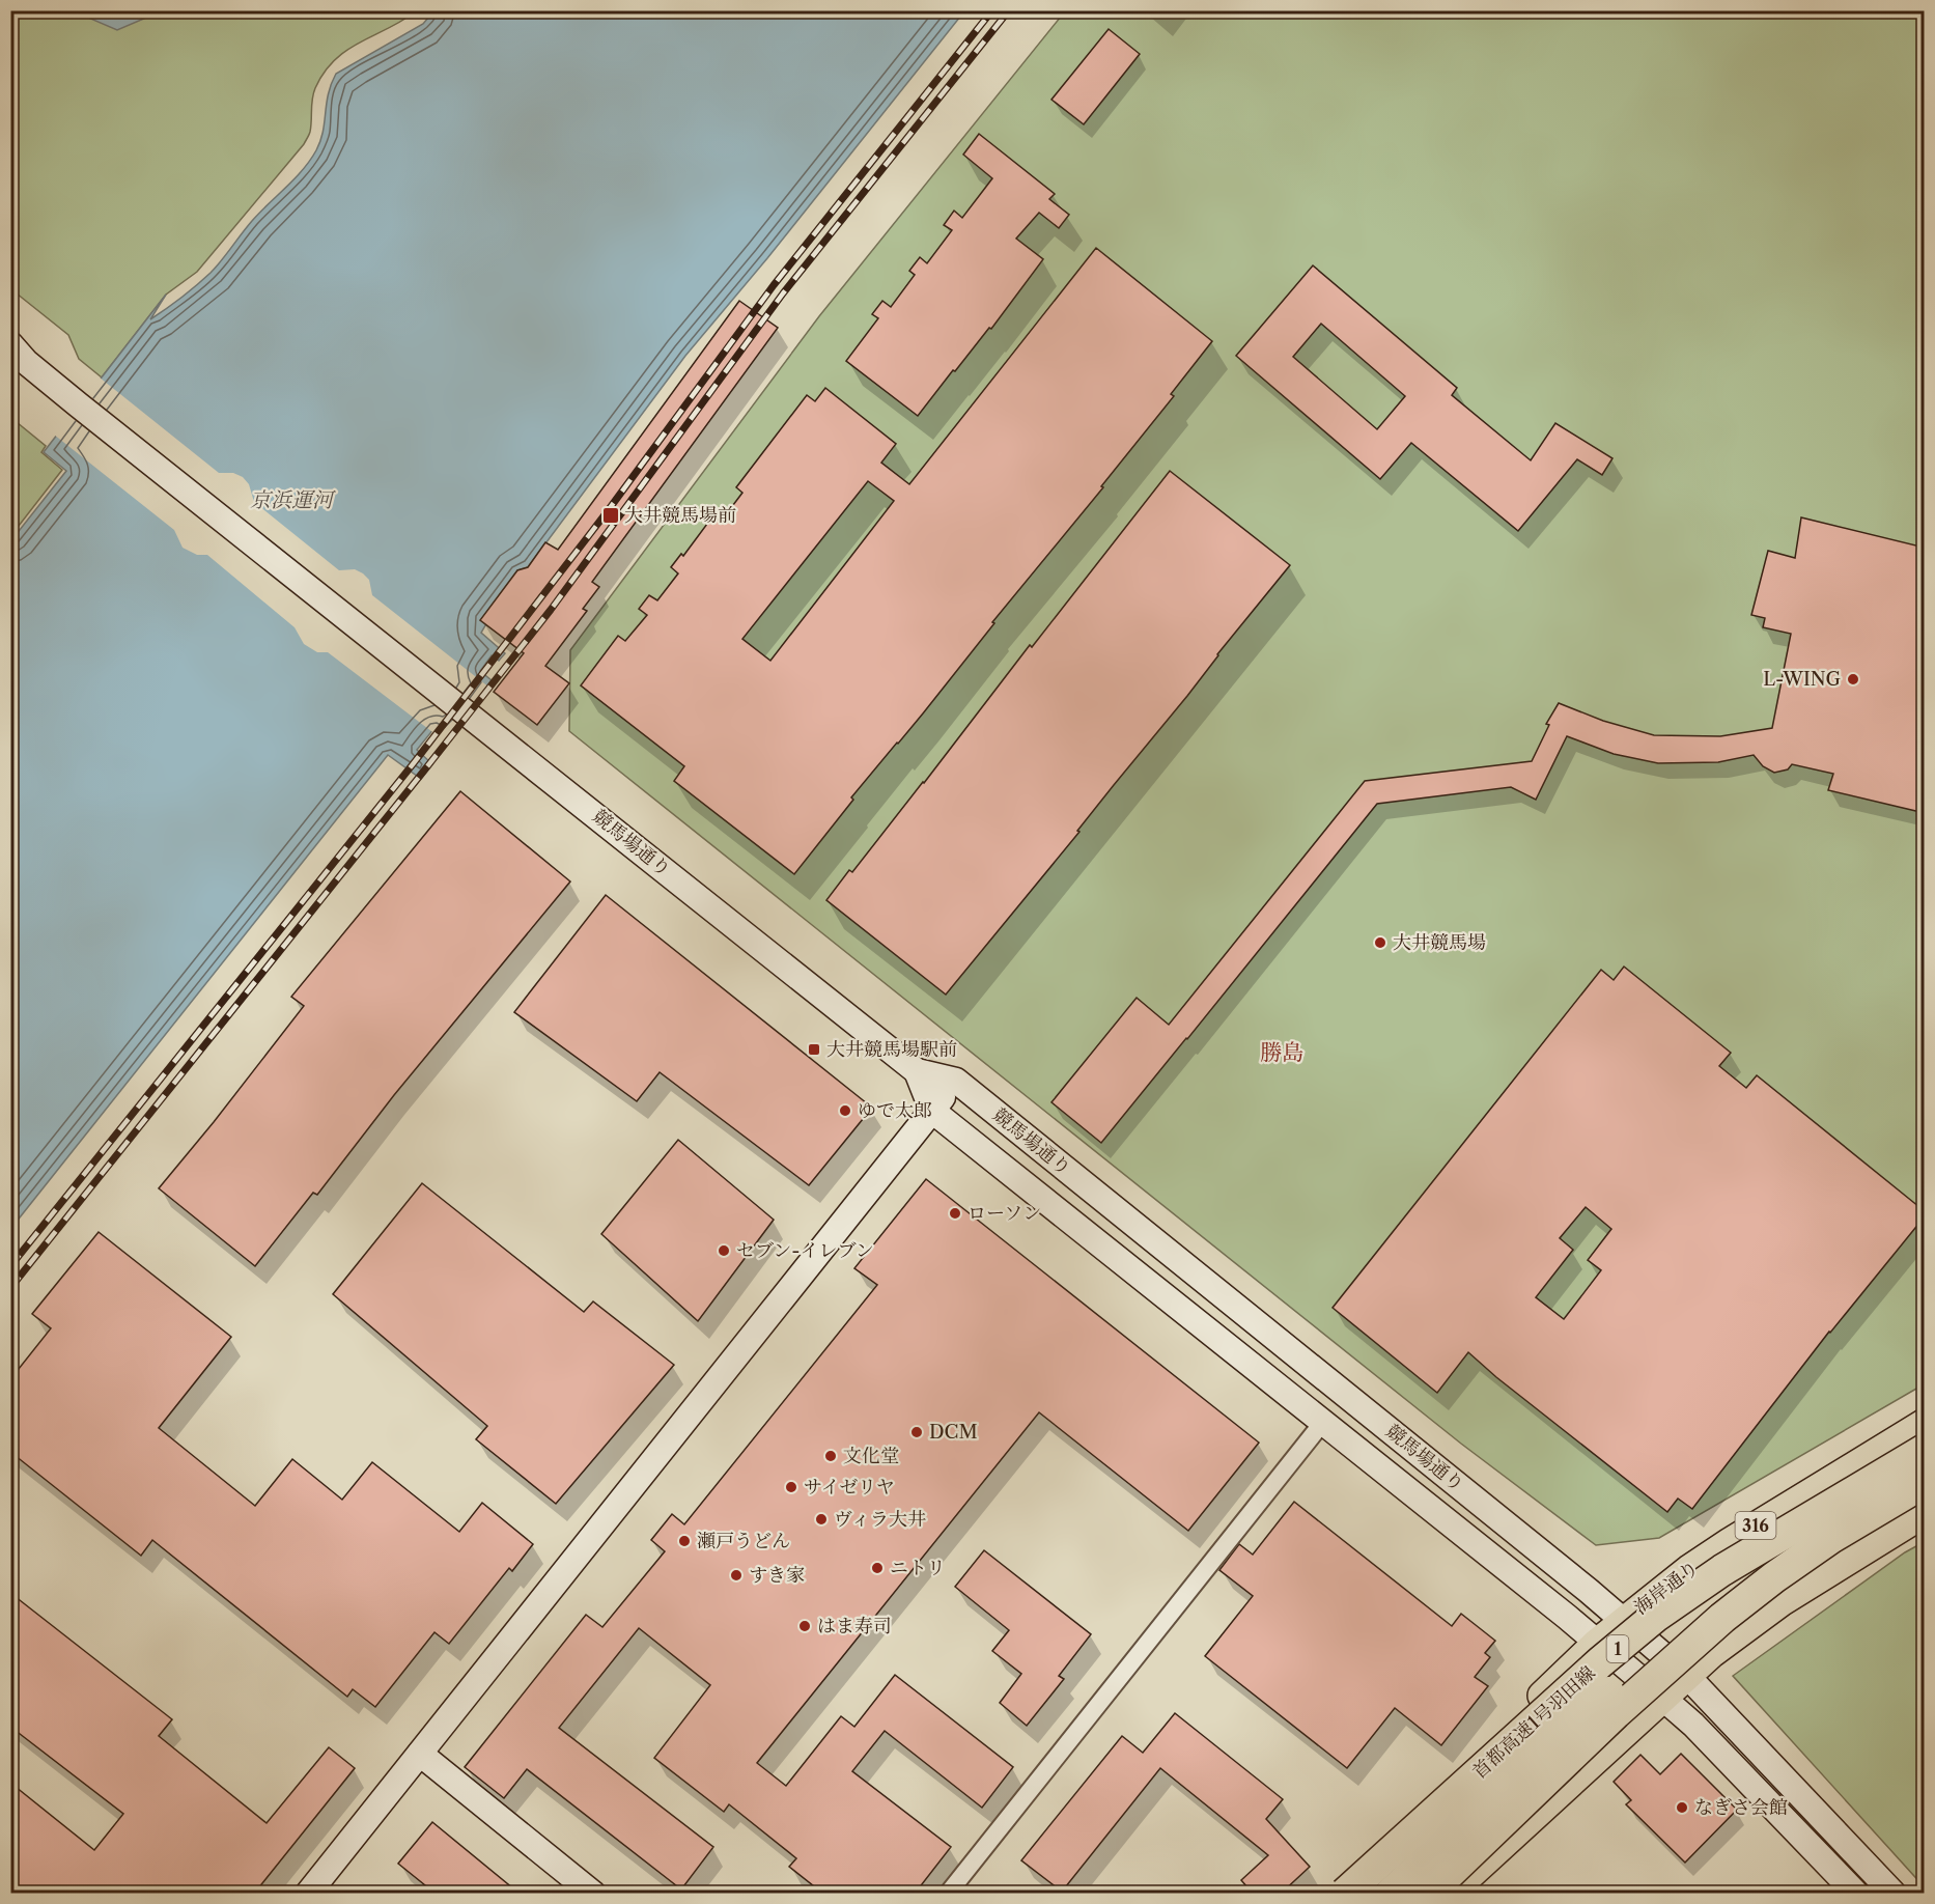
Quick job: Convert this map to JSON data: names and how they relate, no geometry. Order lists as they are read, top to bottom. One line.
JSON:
{"streets":{"highway":["1","首都高速1号羽田線"],"main road":["316","海岸通り"],"street":["競馬場通り"]},"crossings":[["競馬場通り","海岸通り"]],"districts":["勝島"],"water":["京浜運河"],"places":{"transit":["大井競馬場前","大井競馬場駅前"],"other":["L-WING","大井競馬場","ゆで太郎","ローソン","セブン-イレブン","DCM","文化堂","サイゼリヤ","ヴィラ大井","瀬戸うどん","ニトリ","すき家","はま寿司","なぎさ会館"]}}
